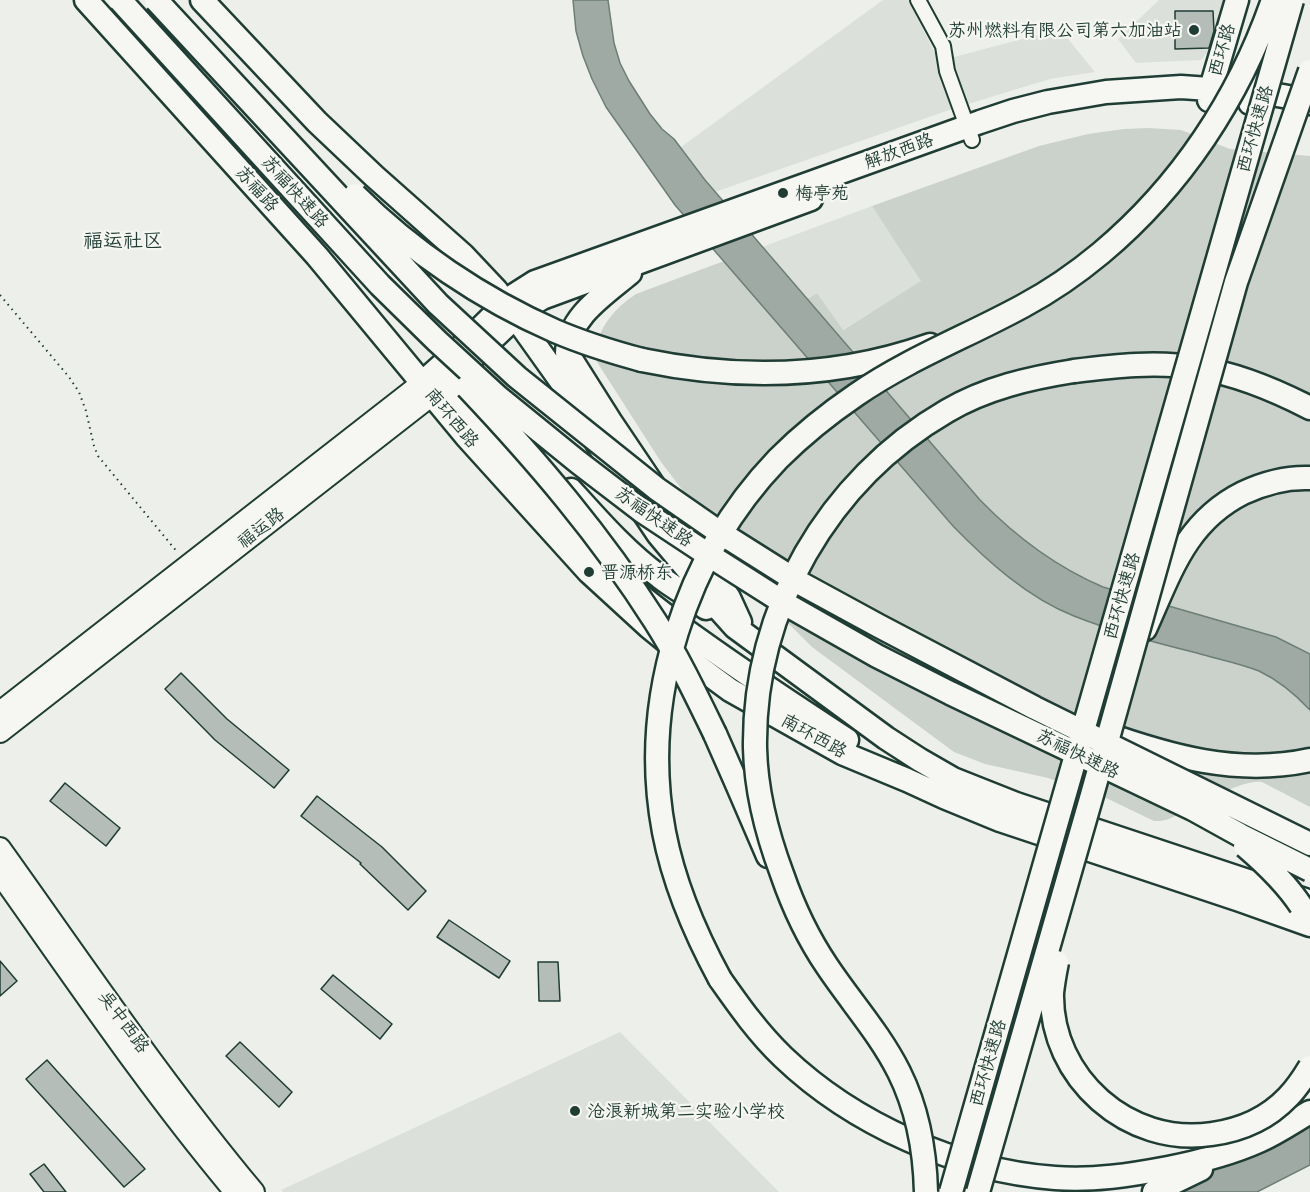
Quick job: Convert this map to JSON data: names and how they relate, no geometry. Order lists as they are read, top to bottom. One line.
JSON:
{"streets":{"main road":["西环路","西环快速路","解放西路","苏福路","苏福快速路","南环西路","福运路","吴中西路"]},"crossings":[["西环路","解放西路"],["解放西路","南环西路"],["解放西路","福运路"],["苏福路","南环西路"],["苏福路","福运路"],["南环西路","福运路"]],"districts":["福运社区"],"places":["苏州燃料有限公司第六加油站","梅亭苑","晋源桥东","沧浪新城第二实验小学校"]}
